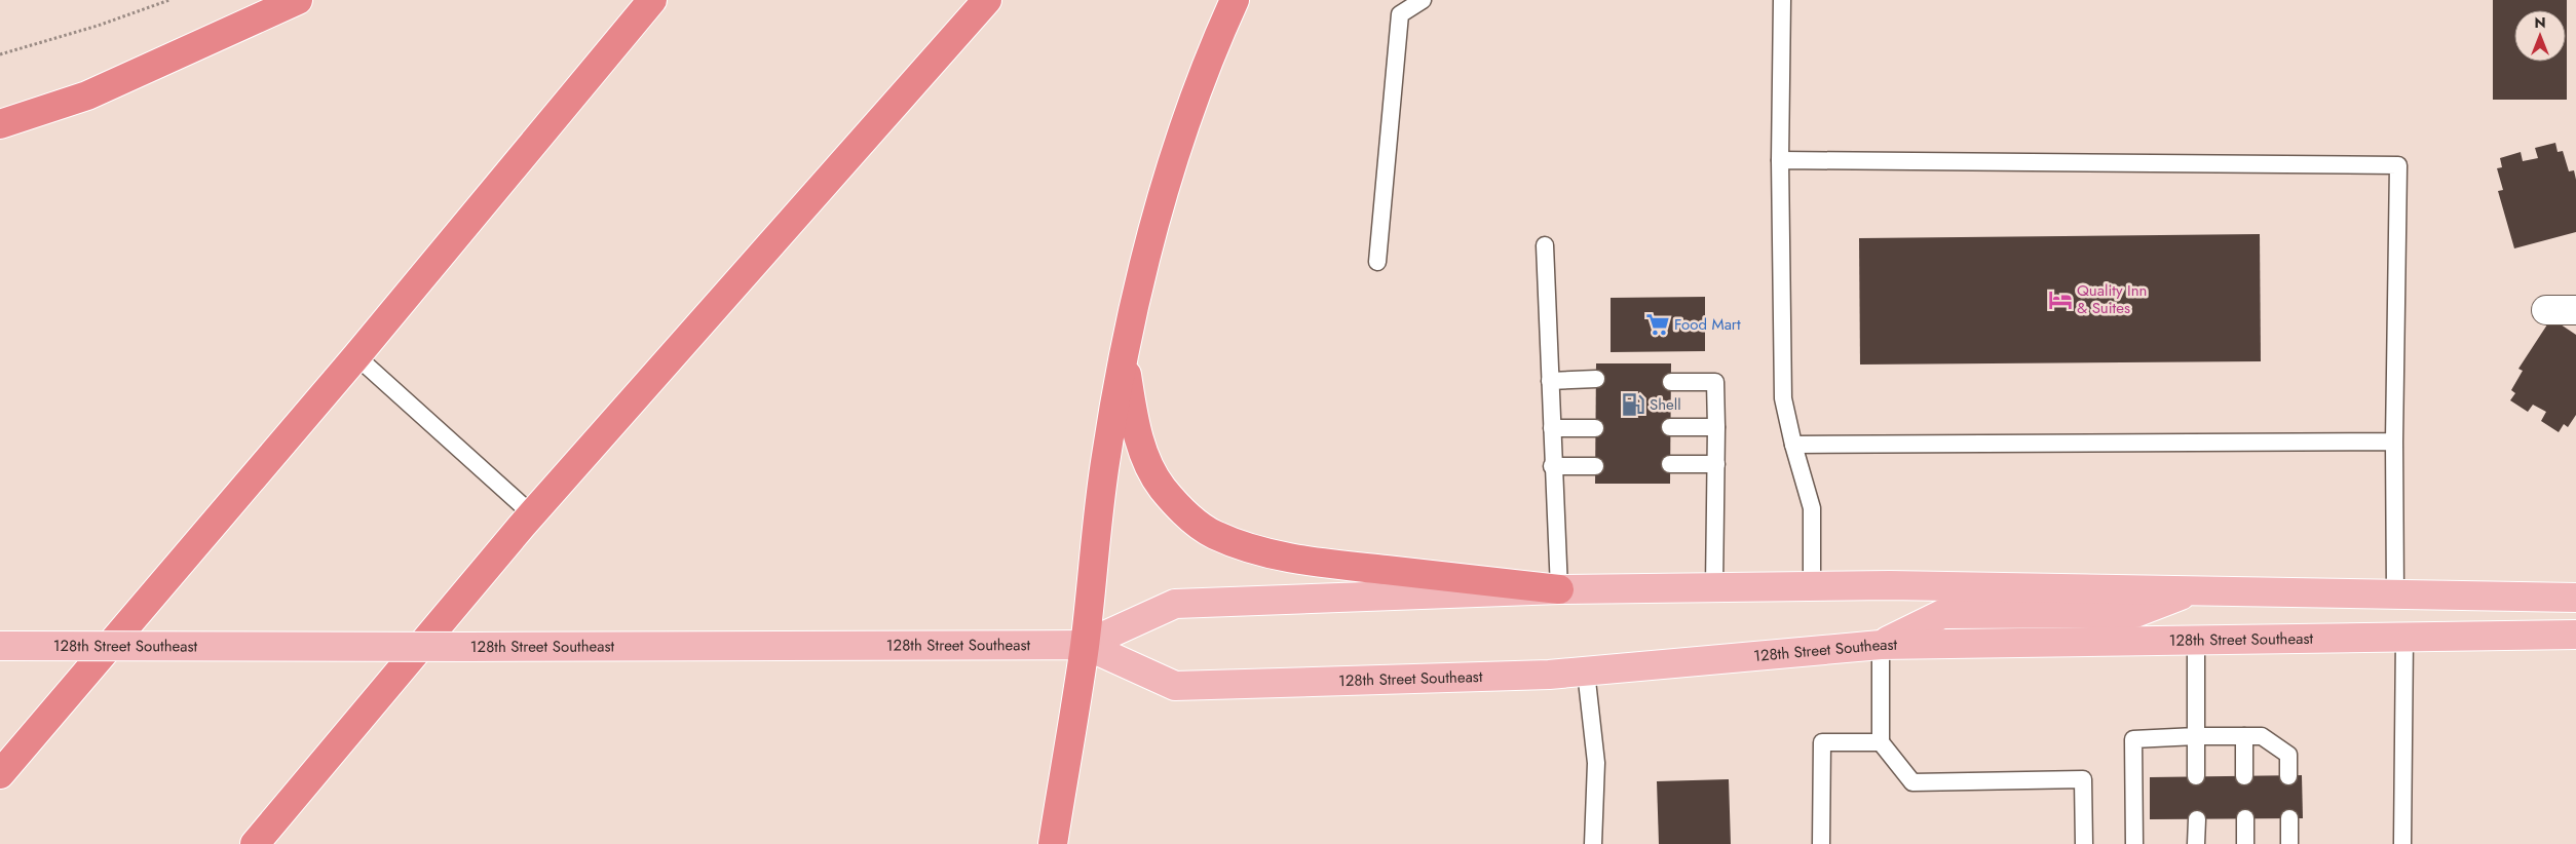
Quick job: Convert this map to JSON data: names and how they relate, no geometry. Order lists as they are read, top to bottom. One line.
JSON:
{"streets":{"main road":["128th Street Southeast"]},"places":{"hotel":["Quality Inn & Suites"],"supermarket":["Food Mart"],"fuel station":["Shell"]},"north":"top"}
